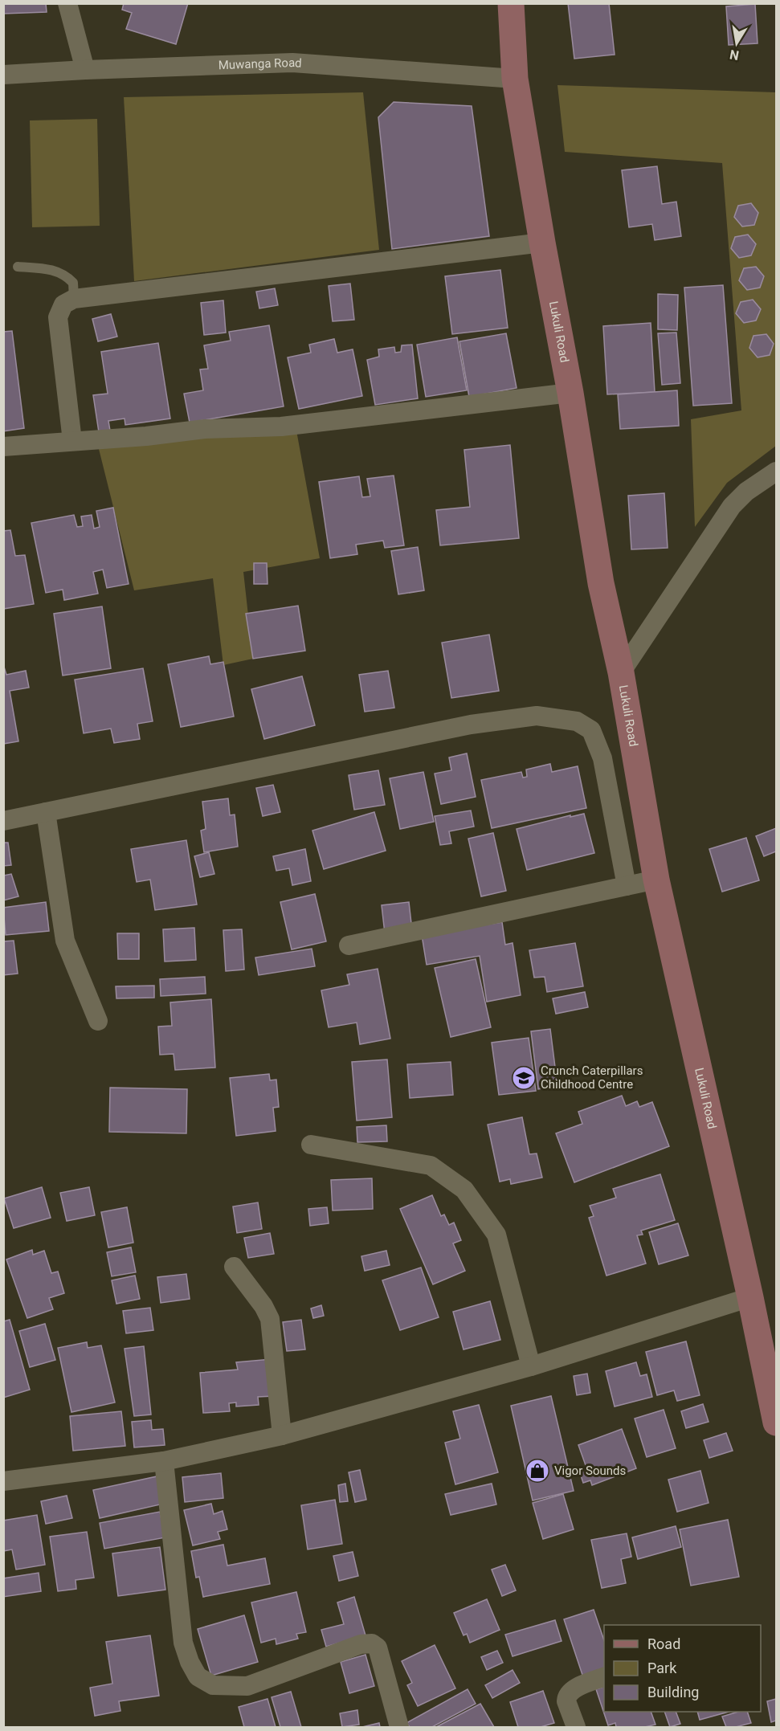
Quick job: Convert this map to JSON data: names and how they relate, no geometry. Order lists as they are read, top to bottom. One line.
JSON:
{"streets":{"street":["Muwanga Road","Lukuli Road"]},"crossings":[["Muwanga Road","Lukuli Road"]],"places":{"school or university":["Crunch Caterpillars Childhood Centre"],"shop":["Vigor Sounds"]},"legend":["Road","Park","Building"],"north":"bottom"}
